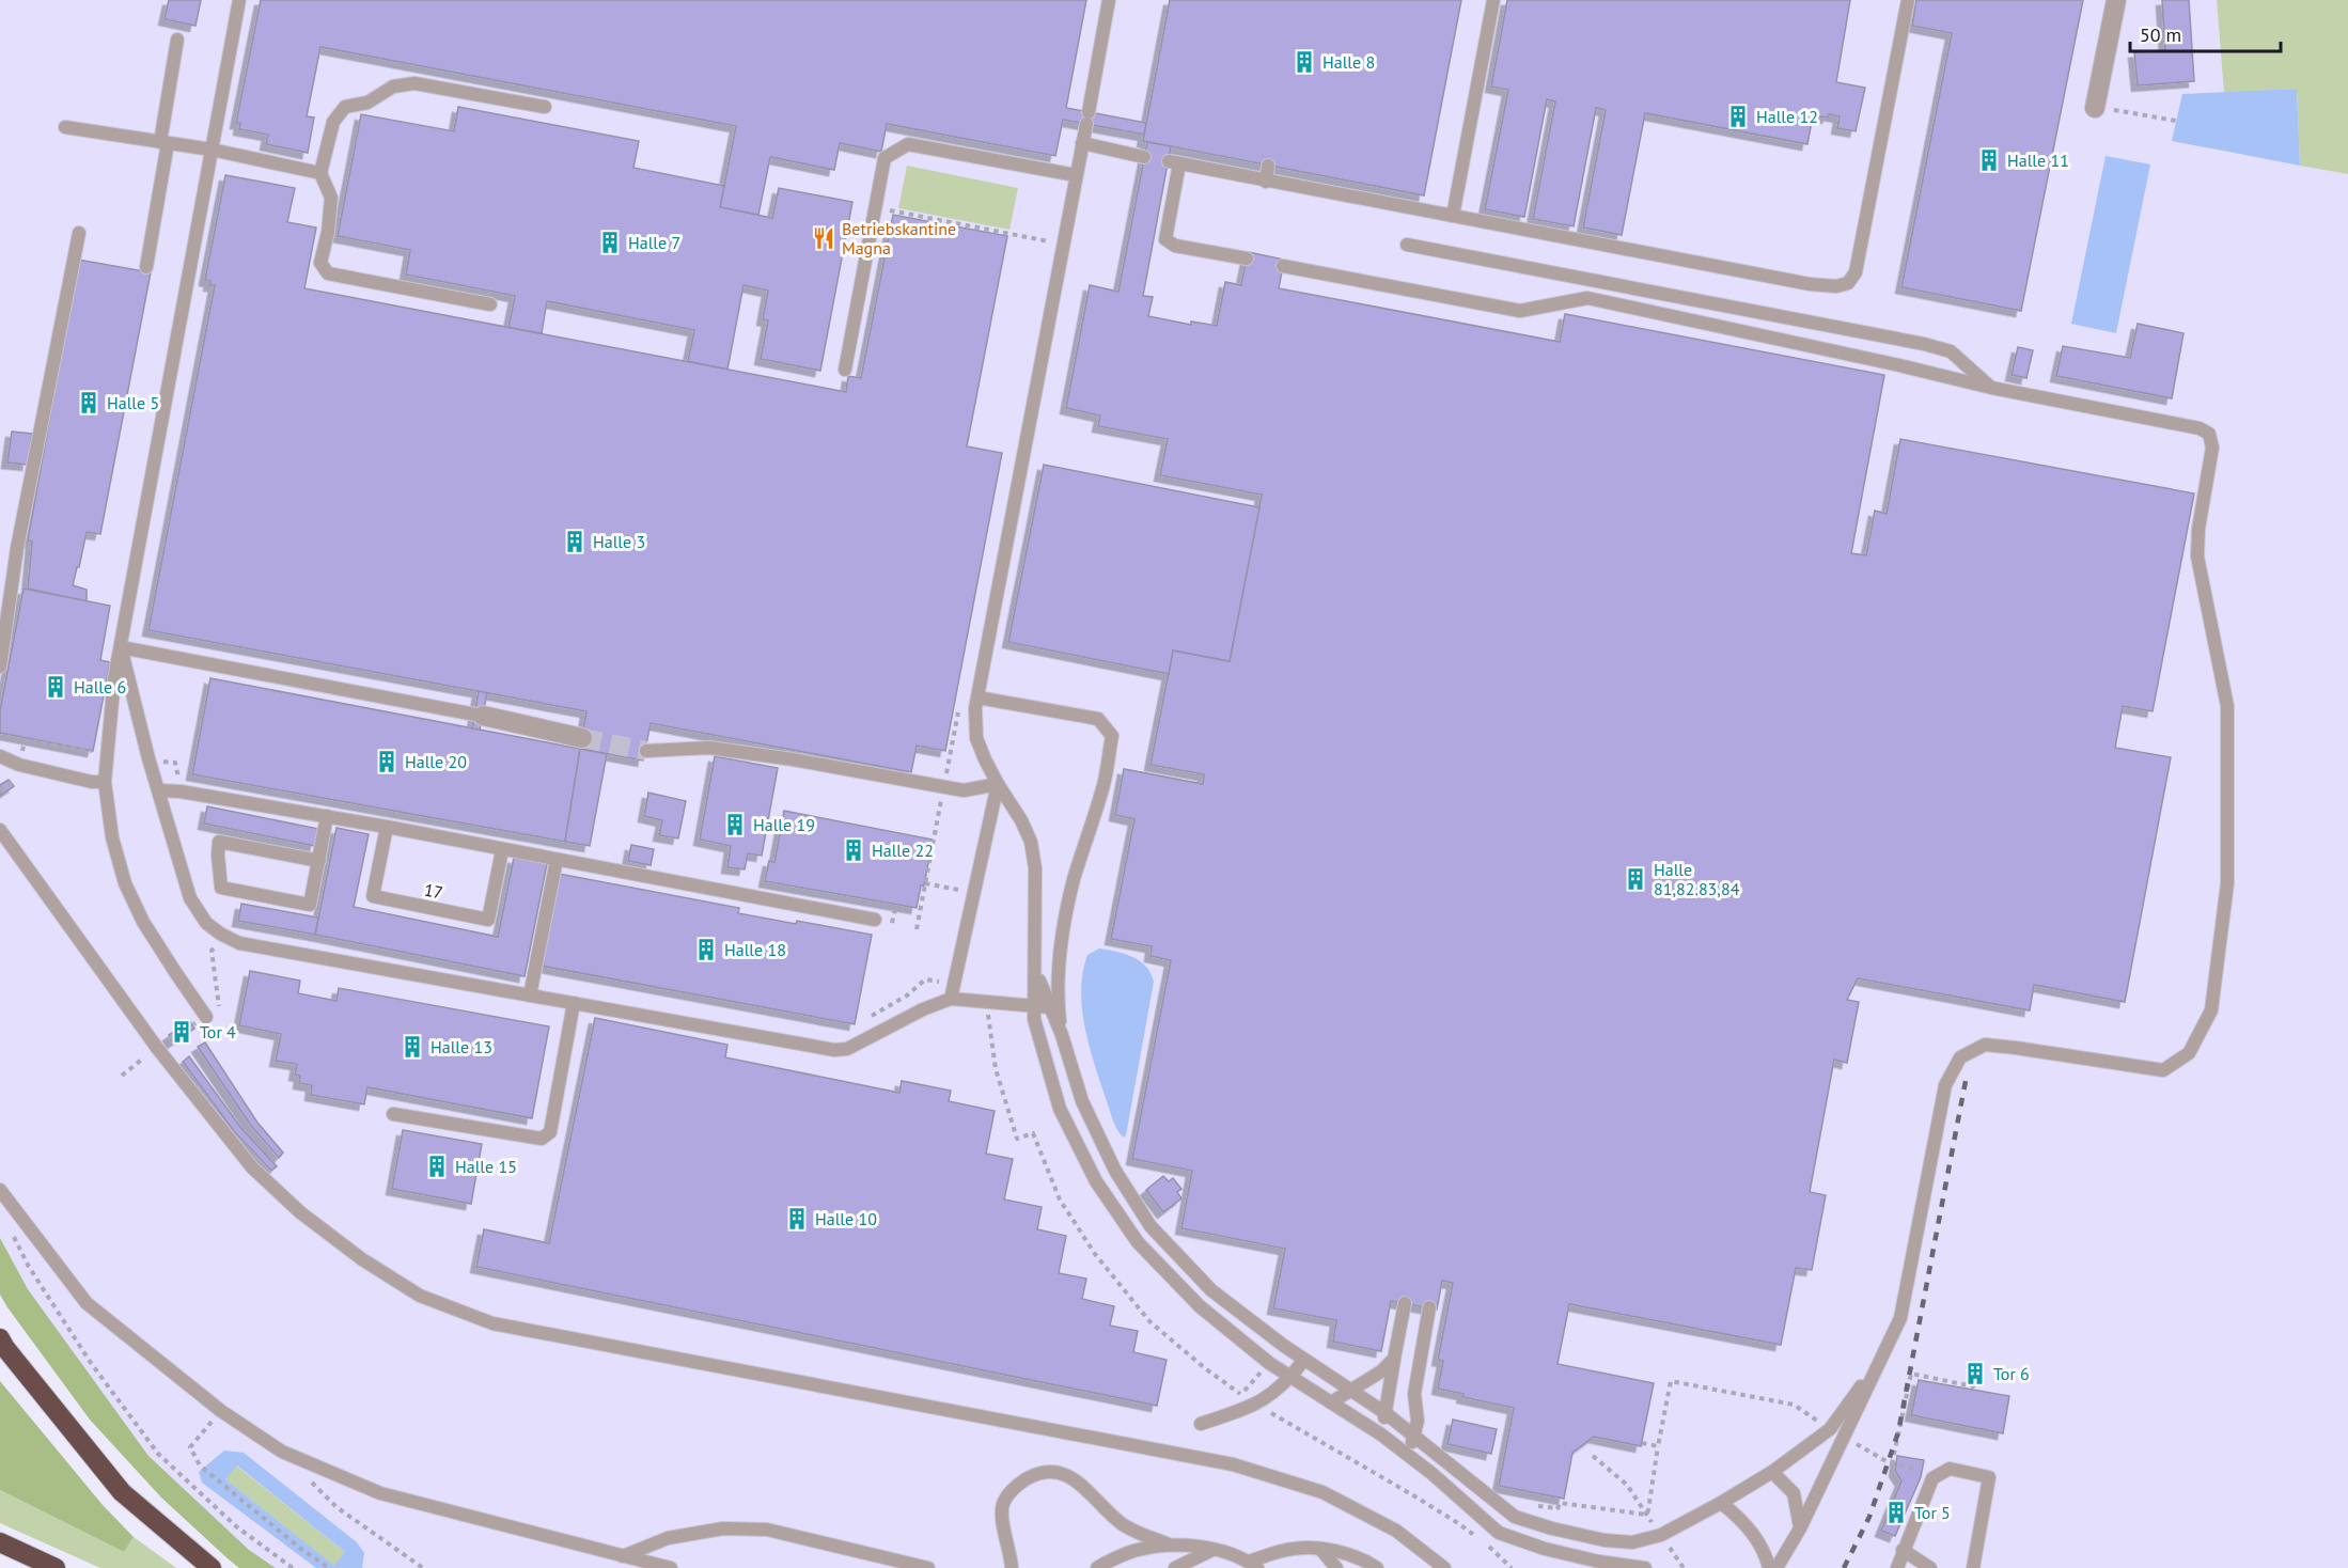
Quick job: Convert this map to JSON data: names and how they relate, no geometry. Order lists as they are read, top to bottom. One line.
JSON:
{"streets":{"lane":["17"]},"places":{"building":["Halle 8","Halle 12","Halle 11","Halle 7","Halle 5","Halle 3","Halle 6","Halle 20","Halle 19","Halle 22","Halle 81,82.83,84","Halle 18","Tor 4","Halle 13","Halle 15","Halle 10","Tor 6","Tor 5"],"restaurant":["Betriebskantine Magna"]},"scale_bar":"50 m"}
